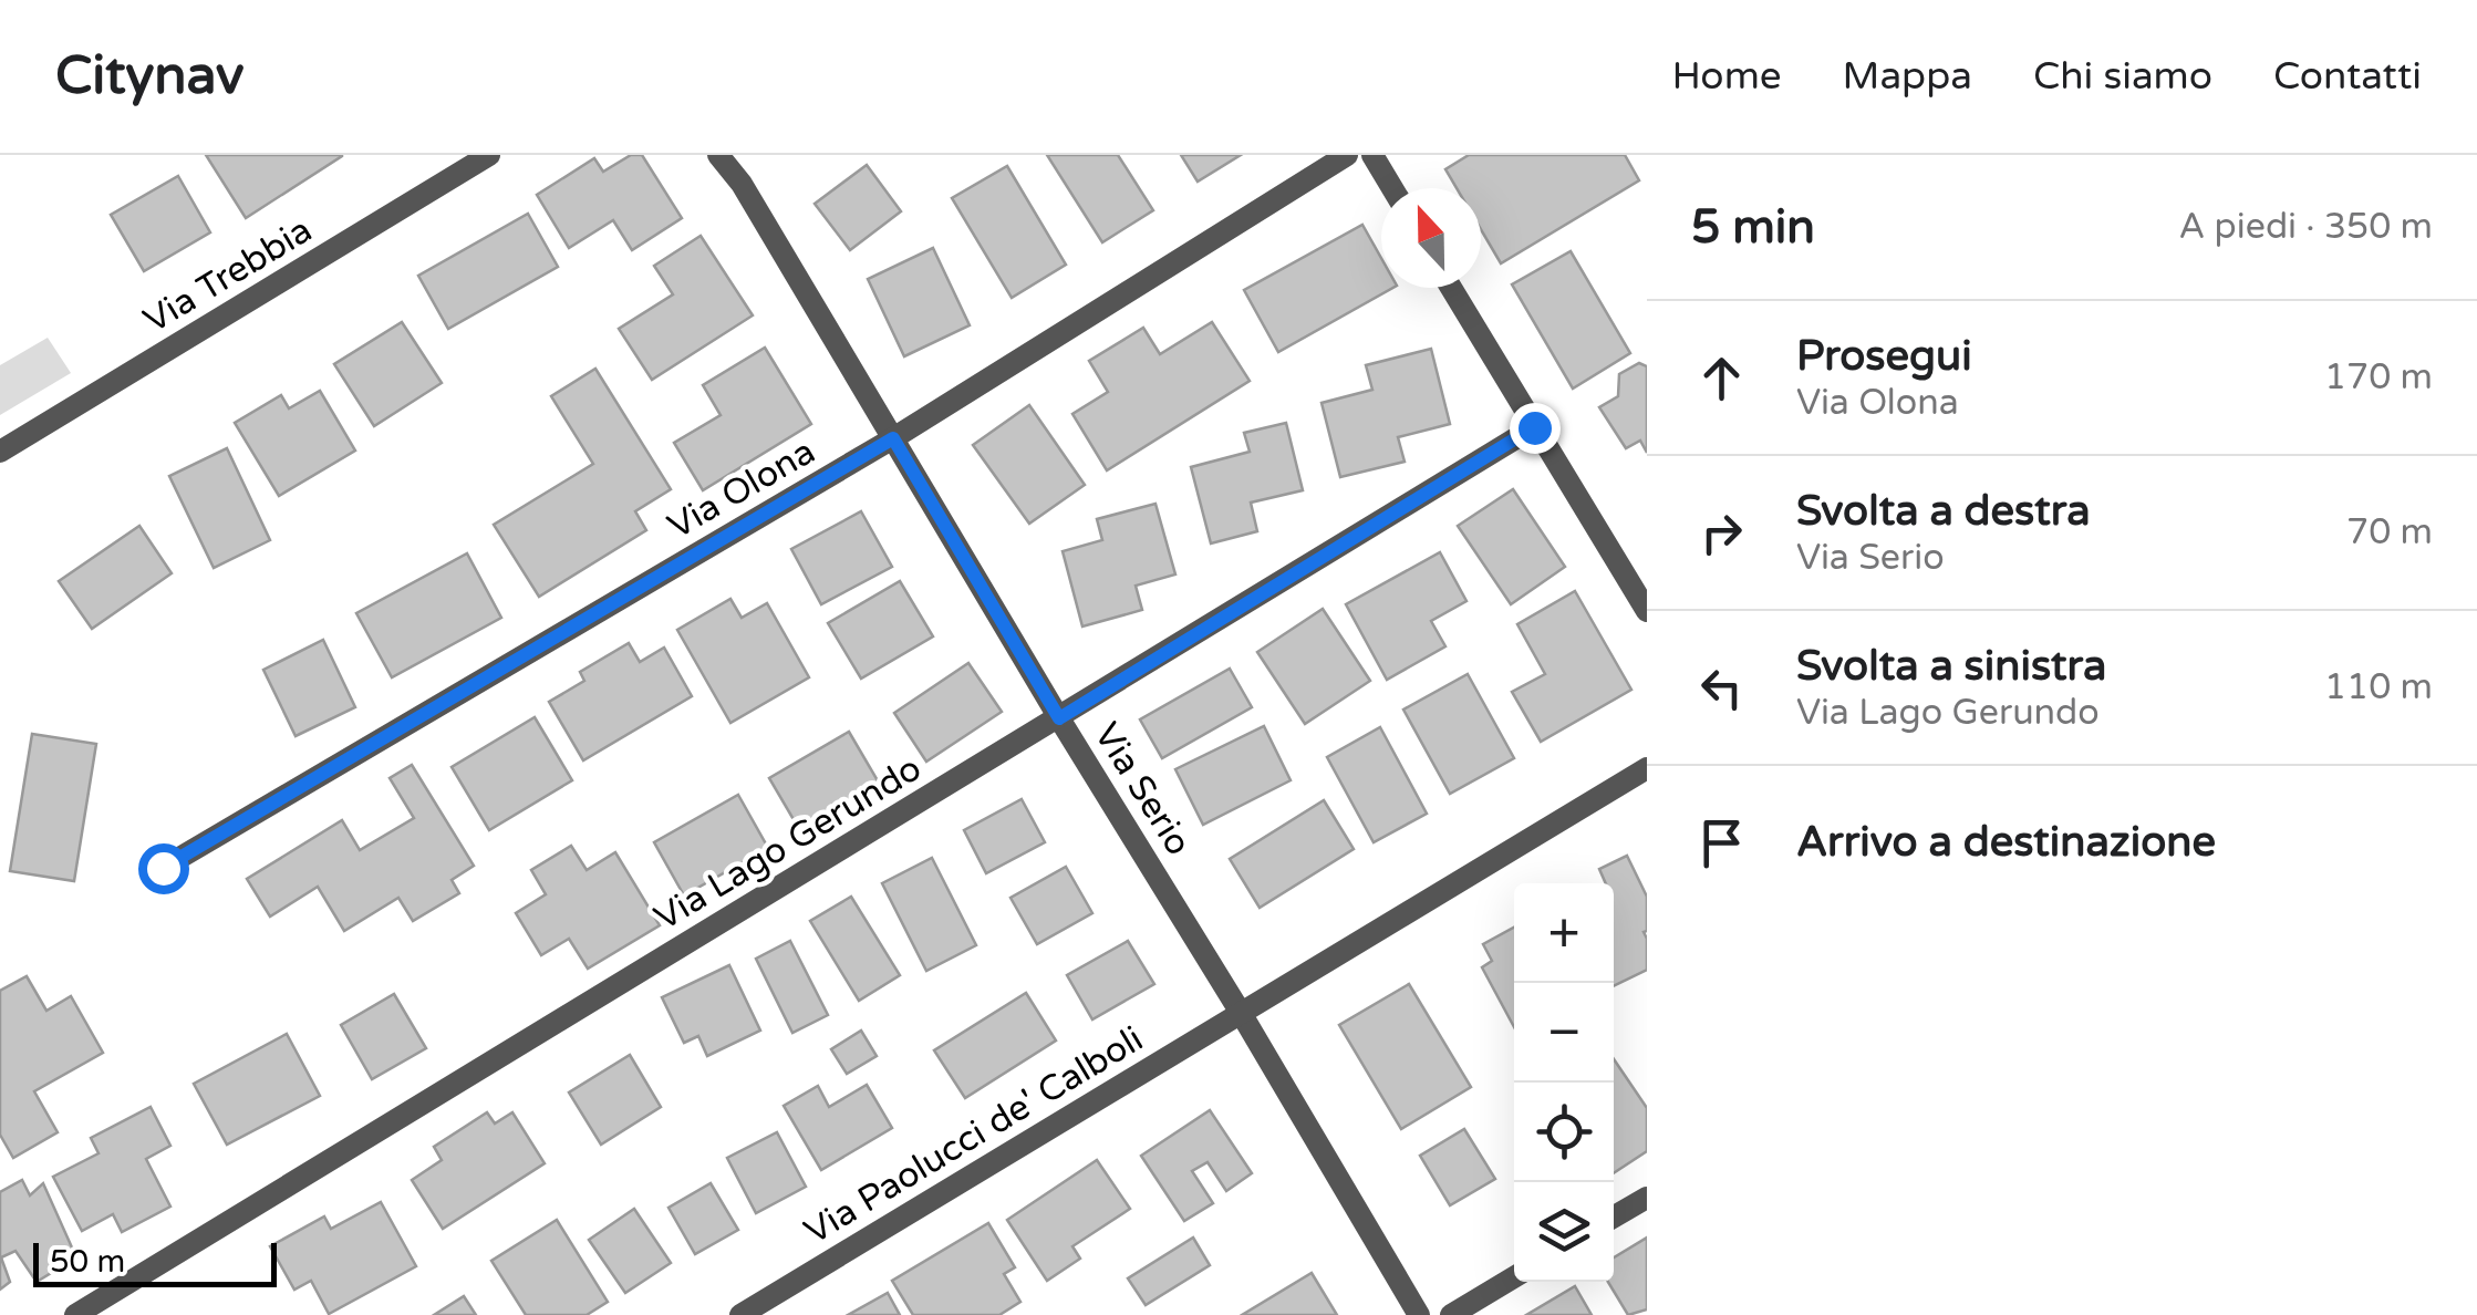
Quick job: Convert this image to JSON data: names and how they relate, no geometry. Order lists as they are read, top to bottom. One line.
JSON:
{"streets":{"street":["Via Trebbia","Via Olona","Via Serio","Via Lago Gerundo","Via Paolucci de' Calboli"]},"crossings":[["Via Olona","Via Serio"],["Via Serio","Via Lago Gerundo"],["Via Serio","Via Paolucci de' Calboli"]],"scale_bar":"50 m","north":"top","page":{"header":"Citynav","nav":["Home","Mappa","Chi siamo","Contatti"],"heading":["5 min","A piedi · 350 m"],"list":[["Prosegui","Via Olona","170 m"],["Svolta a destra","Via Serio","70 m"],["Svolta a sinistra","Via Lago Gerundo","110 m"],"Arrivo a destinazione"],"map_buttons":["+","−"],"scale":"50 m"}}
